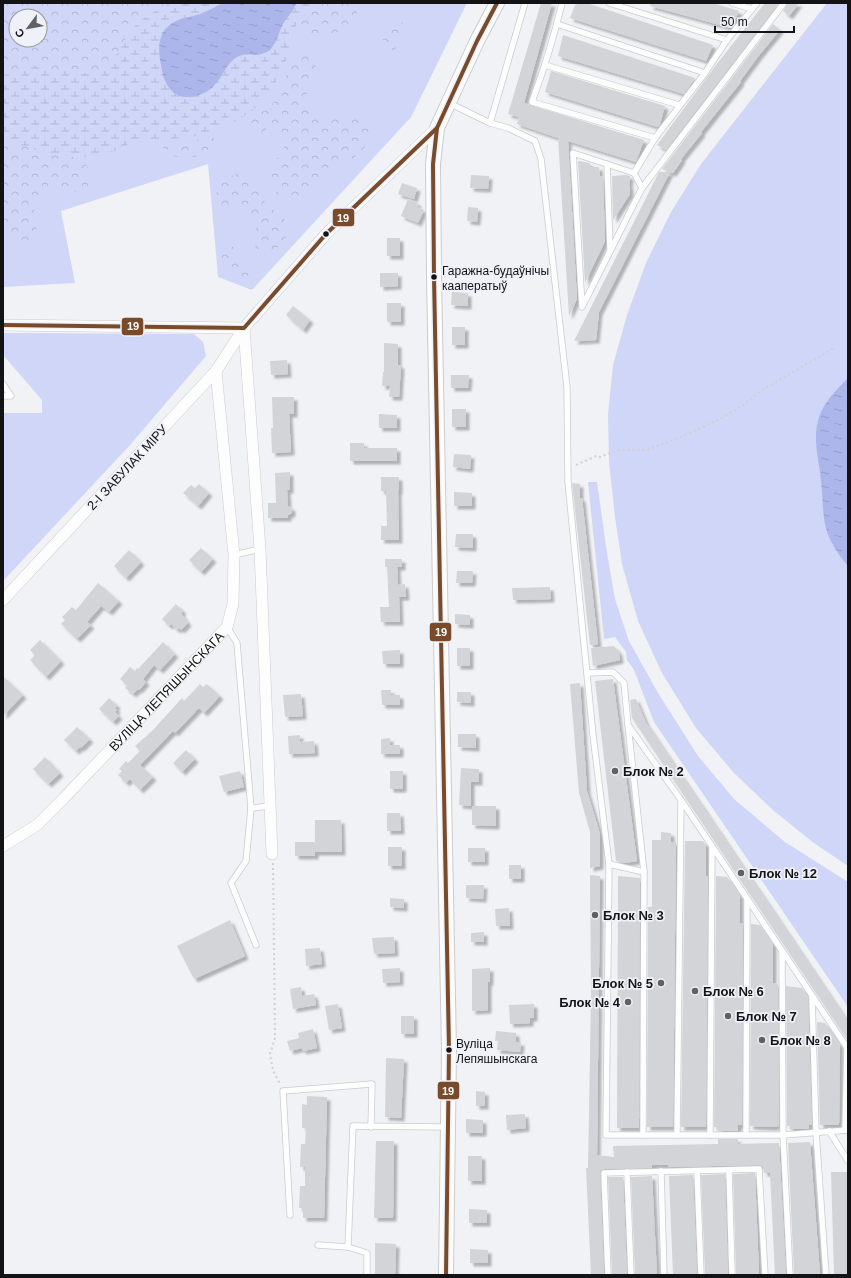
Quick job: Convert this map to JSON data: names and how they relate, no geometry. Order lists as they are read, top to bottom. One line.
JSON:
{"streets":{"street":["2-І ЗАВУЛАК МІРУ","ВУЛІЦА ЛЕПЯШЫНСКАГА"]},"crossings":[["2-І ЗАВУЛАК МІРУ","ВУЛІЦА ЛЕПЯШЫНСКАГА"]],"places":["Гаражна-будаўнічы кааператыў","Блок № 2","Блок № 12","Блок № 3","Блок № 5","Блок № 6","Блок № 4","Блок № 7","Блок № 8","Вуліца Лепяшынскага"],"lines":["transit line 19"],"scale_bar":"50 m","north":"bottom left"}
